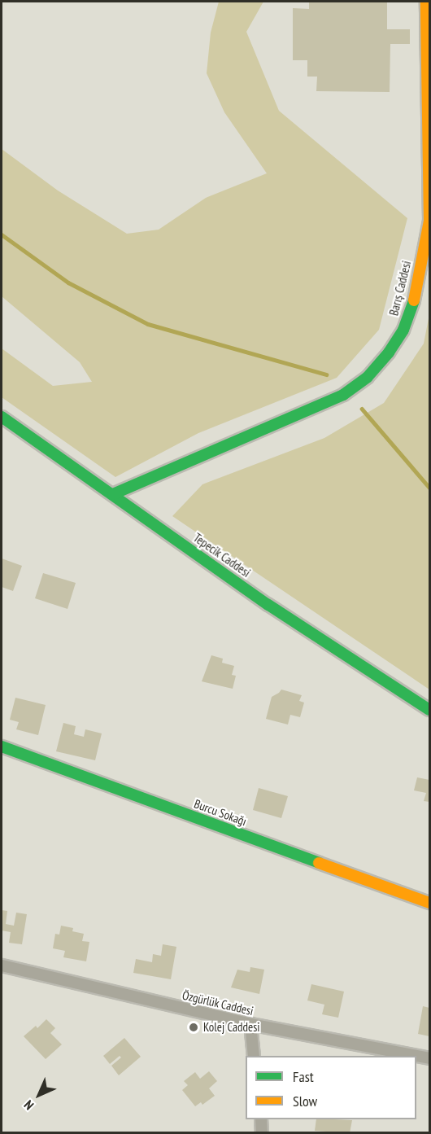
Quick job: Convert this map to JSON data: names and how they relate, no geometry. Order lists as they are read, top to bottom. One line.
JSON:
{"streets":{"street":["Barış Caddesi","Tepecik Caddesi","Burcu Sokağı","Özgürlük Caddesi"]},"crossings":[["Barış Caddesi","Tepecik Caddesi"]],"places":["Kolej Caddesi"],"legend":["Fast","Slow"],"north":"bottom left"}
